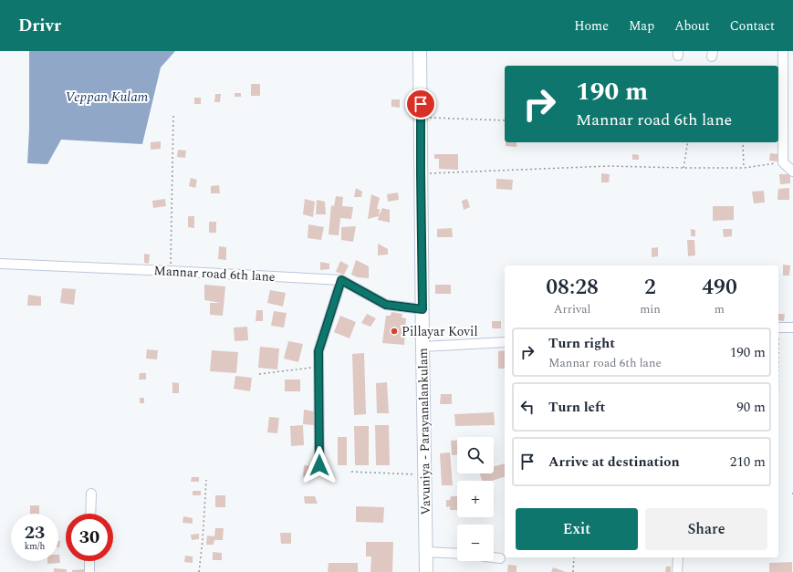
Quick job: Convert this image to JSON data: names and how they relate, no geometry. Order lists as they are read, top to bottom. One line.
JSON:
{"streets":{"highway":["Vavuniya - Parayanalankulam"],"street":["Mannar road 6th lane"]},"crossings":[["Mannar road 6th lane","Vavuniya - Parayanalankulam"]],"water":["Veppan Kulam"],"places":["Pillayar Kovil"],"page":{"header":"Drivr","nav":["Home","Map","About","Contact"],"turn":["190 m","Mannar road 6th lane"],"eta":["08:28","Arrival","2","min","490","m"],"list":[{"name":"Turn right","note":"Mannar road 6th lane","value":"190 m"},{"name":"Turn left","value":"90 m"},{"name":"Arrive at destination","value":"210 m"}],"map_buttons":["+","−"],"buttons":["Exit","Share"],"speed":"23 km/h","limit":"30"}}
